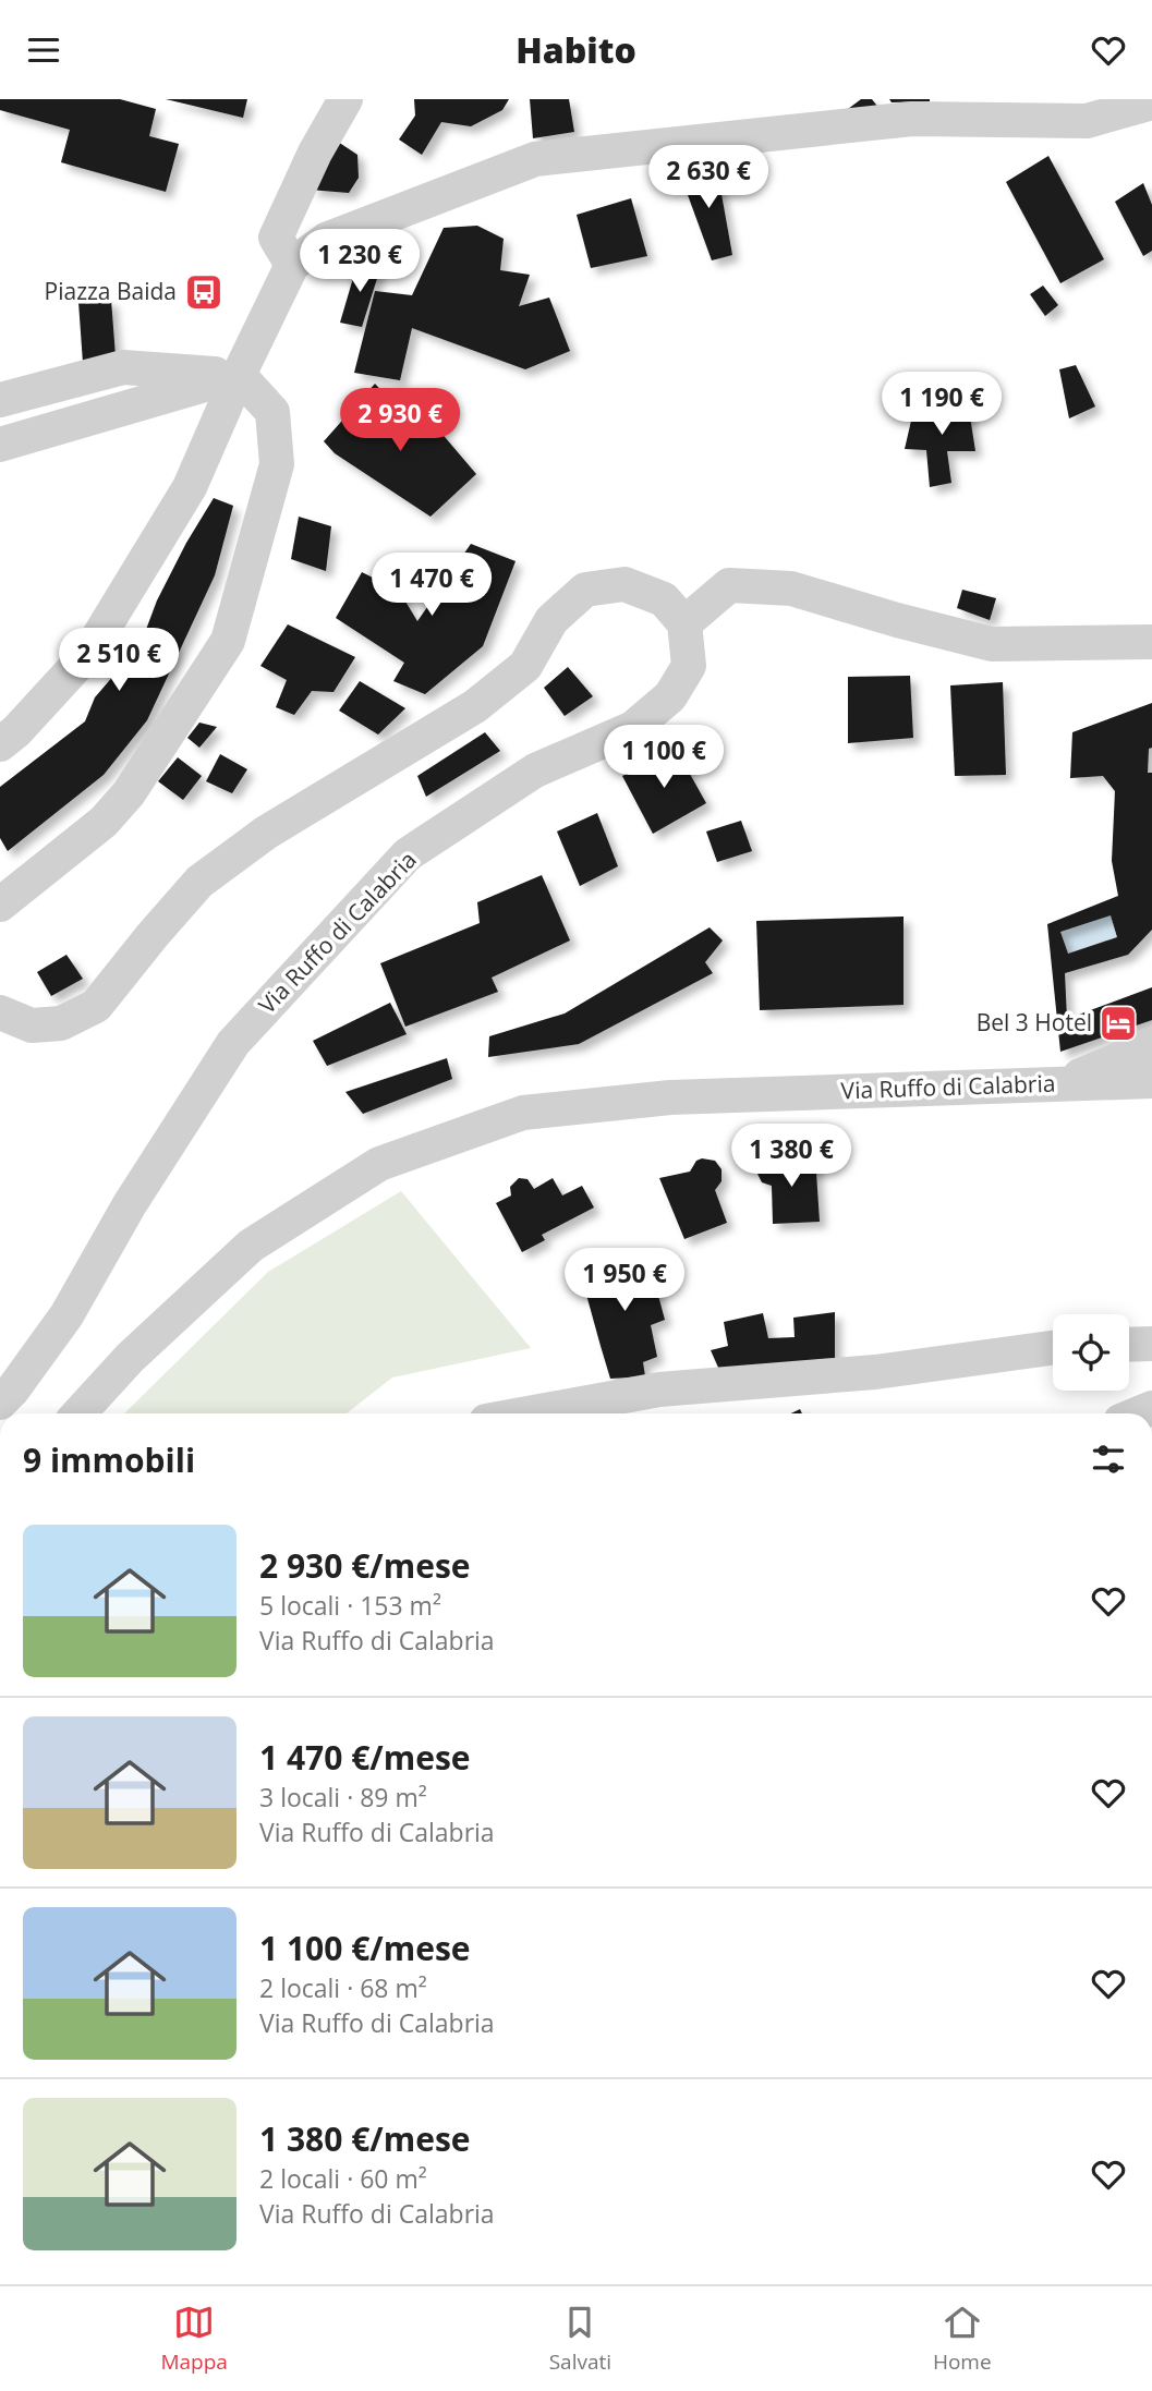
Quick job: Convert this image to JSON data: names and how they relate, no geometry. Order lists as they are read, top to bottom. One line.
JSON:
{"streets":{"street":["Via Ruffo di Calabria"]},"places":{"bus stop":["Piazza Baida"],"hotel":["Bel 3 Hotel"]},"page":{"header":"Habito","price":["2 630 €","1 230 €","1 190 €","2 930 €","1 470 €","2 510 €","1 100 €","1 380 €","1 950 €"],"heading":"9 immobili","list":[{"name":"2 930 €/mese","note":"5 locali · 153 m² · Via Ruffo di Calabria"},{"name":"1 470 €/mese","note":"3 locali · 89 m² · Via Ruffo di Calabria"},{"name":"1 100 €/mese","note":"2 locali · 68 m² · Via Ruffo di Calabria"},{"name":"1 380 €/mese","note":"2 locali · 60 m² · Via Ruffo di Calabria"}],"tabs":["Mappa","Salvati","Home"]}}
